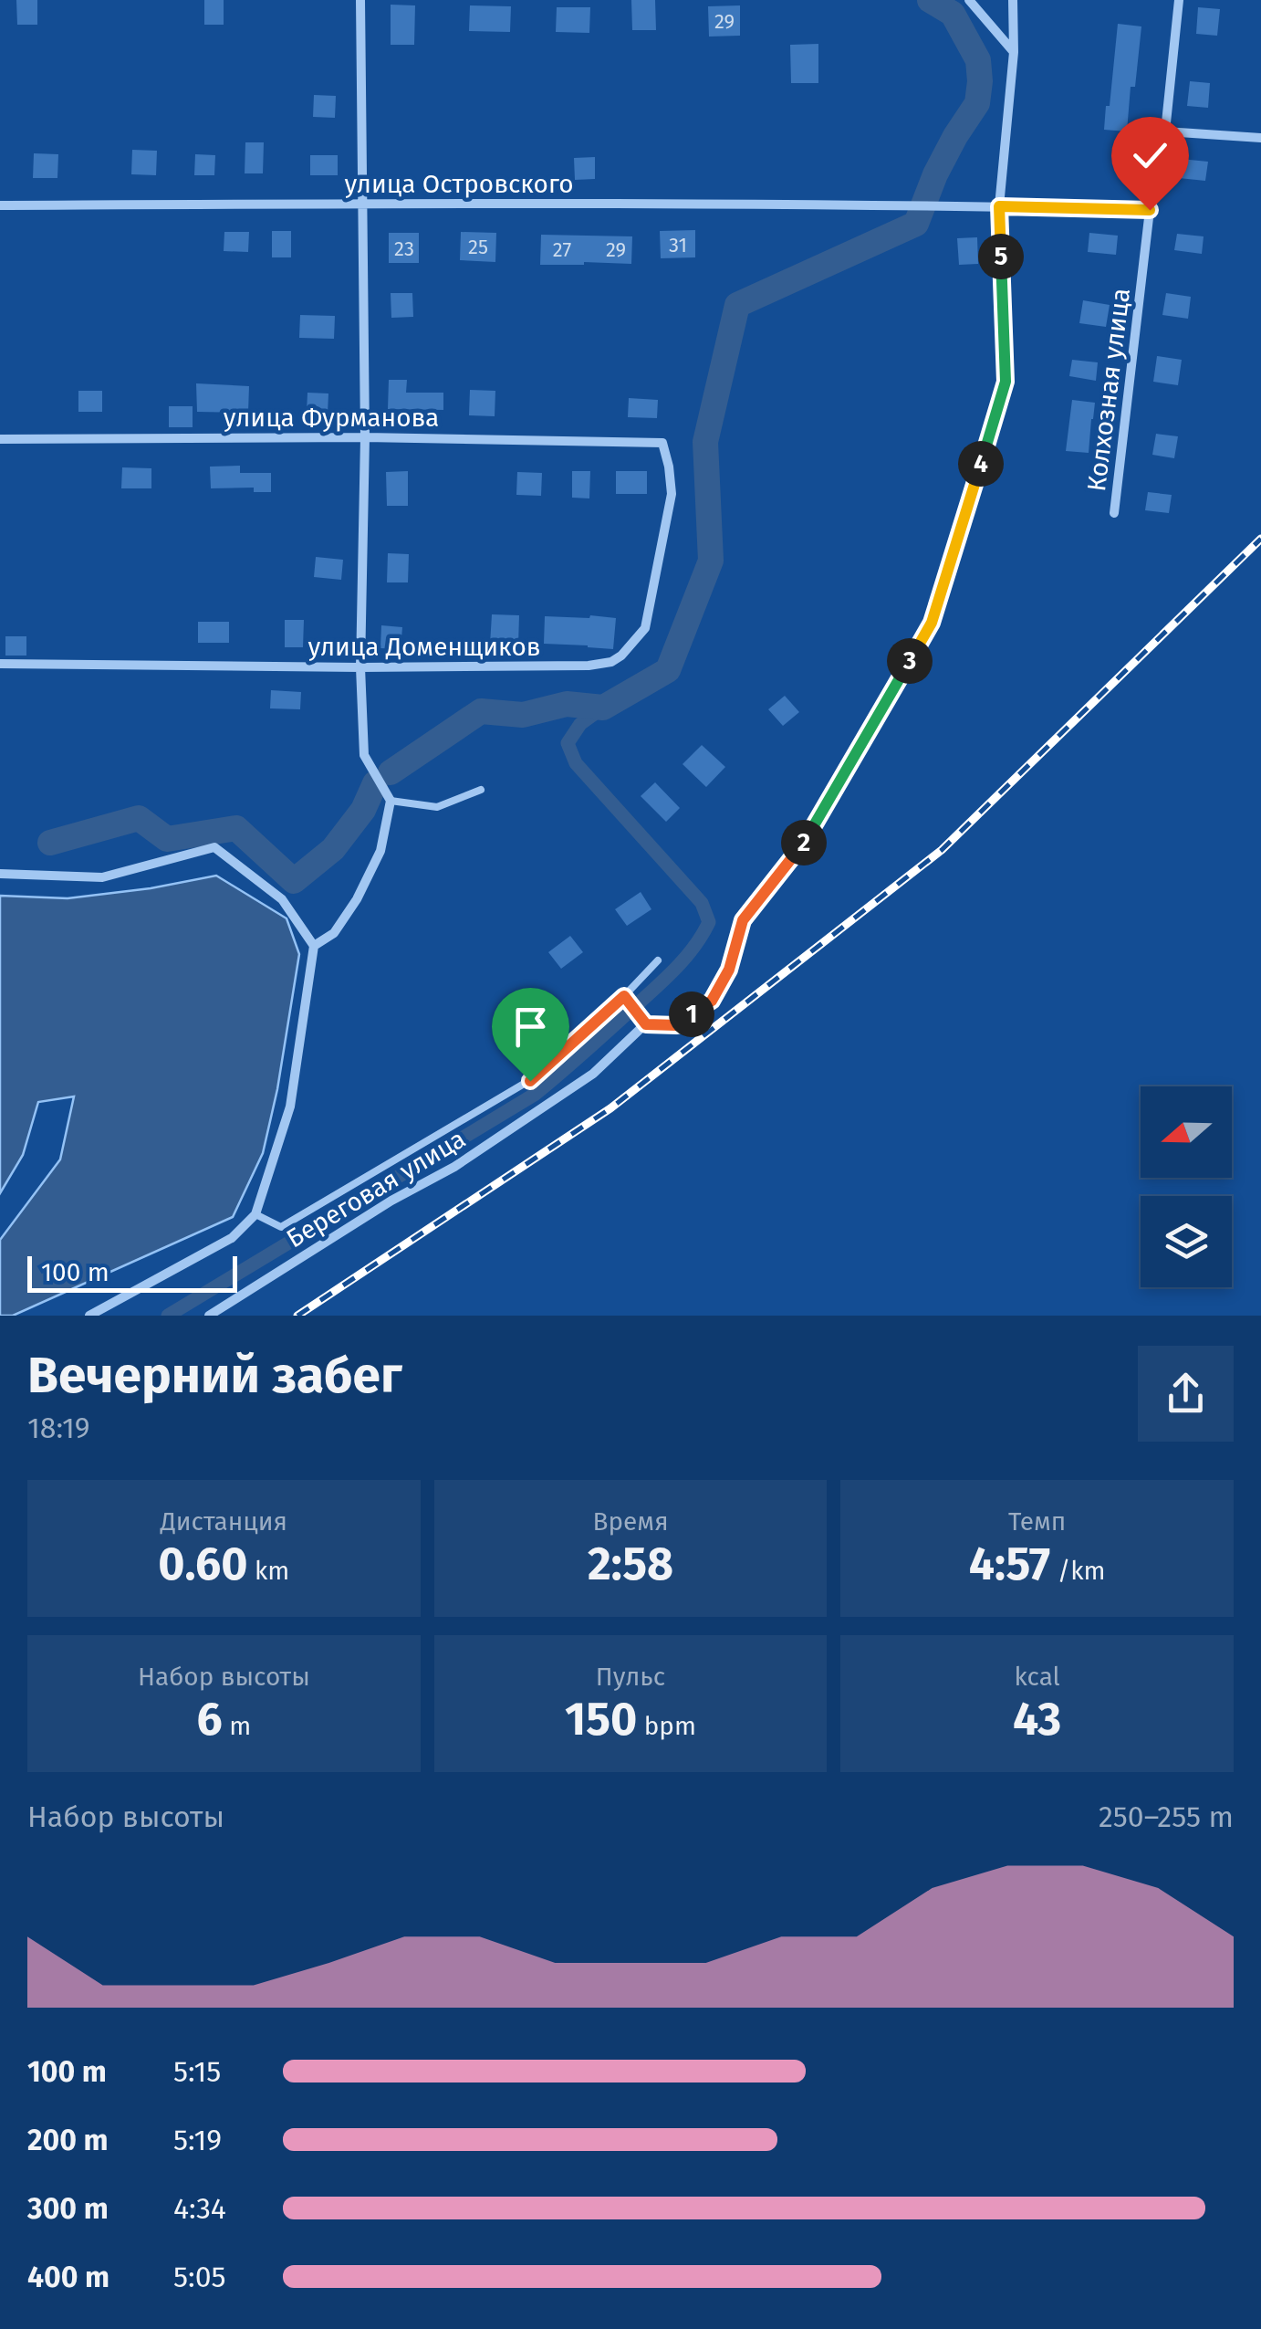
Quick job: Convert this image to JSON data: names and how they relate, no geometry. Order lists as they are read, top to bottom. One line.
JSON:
{"streets":{"street":["улица Островского","Колхозная улица","улица Фурманова","улица Доменщиков","Береговая улица"]},"crossings":[["улица Фурманова","улица Доменщиков"]],"house_numbers":["29","31","25","23","27","29"],"scale_bar":"100 m","north":"left","page":{"pins":["5","4","3","2","1"],"scale":"100 m","heading":["Вечерний забег","18:19"],"stats":[["Дистанция","0.60 km"],["Время","2:58"],["Темп","4:57 /km"],["Набор высоты","6 m"],["Пульс","150 bpm"],["kcal","43"]],"chart":["Набор высоты","250–255 m"],"list":[{"name":"100 m","note":"5:15"},{"name":"200 m","note":"5:19"},{"name":"300 m","note":"4:34"},{"name":"400 m","note":"5:05"}]}}
